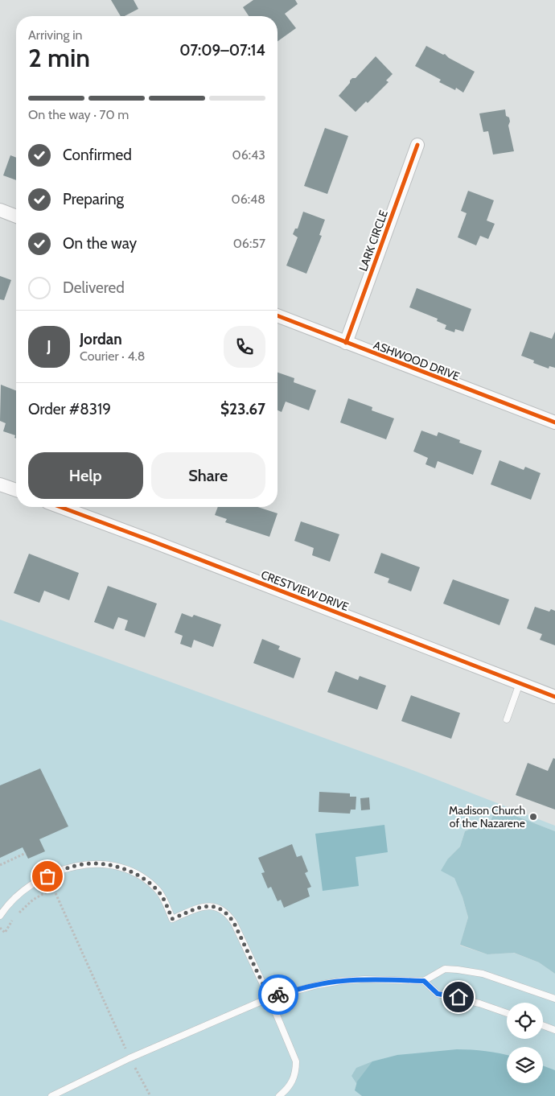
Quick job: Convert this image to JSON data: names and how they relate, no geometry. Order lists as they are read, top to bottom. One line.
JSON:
{"streets":{"street":["LARK CIRCLE","ASHWOOD DRIVE","CRESTVIEW DRIVE"]},"crossings":[["LARK CIRCLE","ASHWOOD DRIVE"]],"places":["Madison Church of the Nazarene"],"page":{"heading":["2 min","Arriving in","07:09–07:14"],"panel":["Jordan","Courier · 4.8","Order #8319","$23.67"],"bar":"On the way · 70 m","list":[["Confirmed","06:43"],["Preparing","06:48"],["On the way","06:57"],"Delivered"],"round":"J","buttons":["Help","Share"]}}
